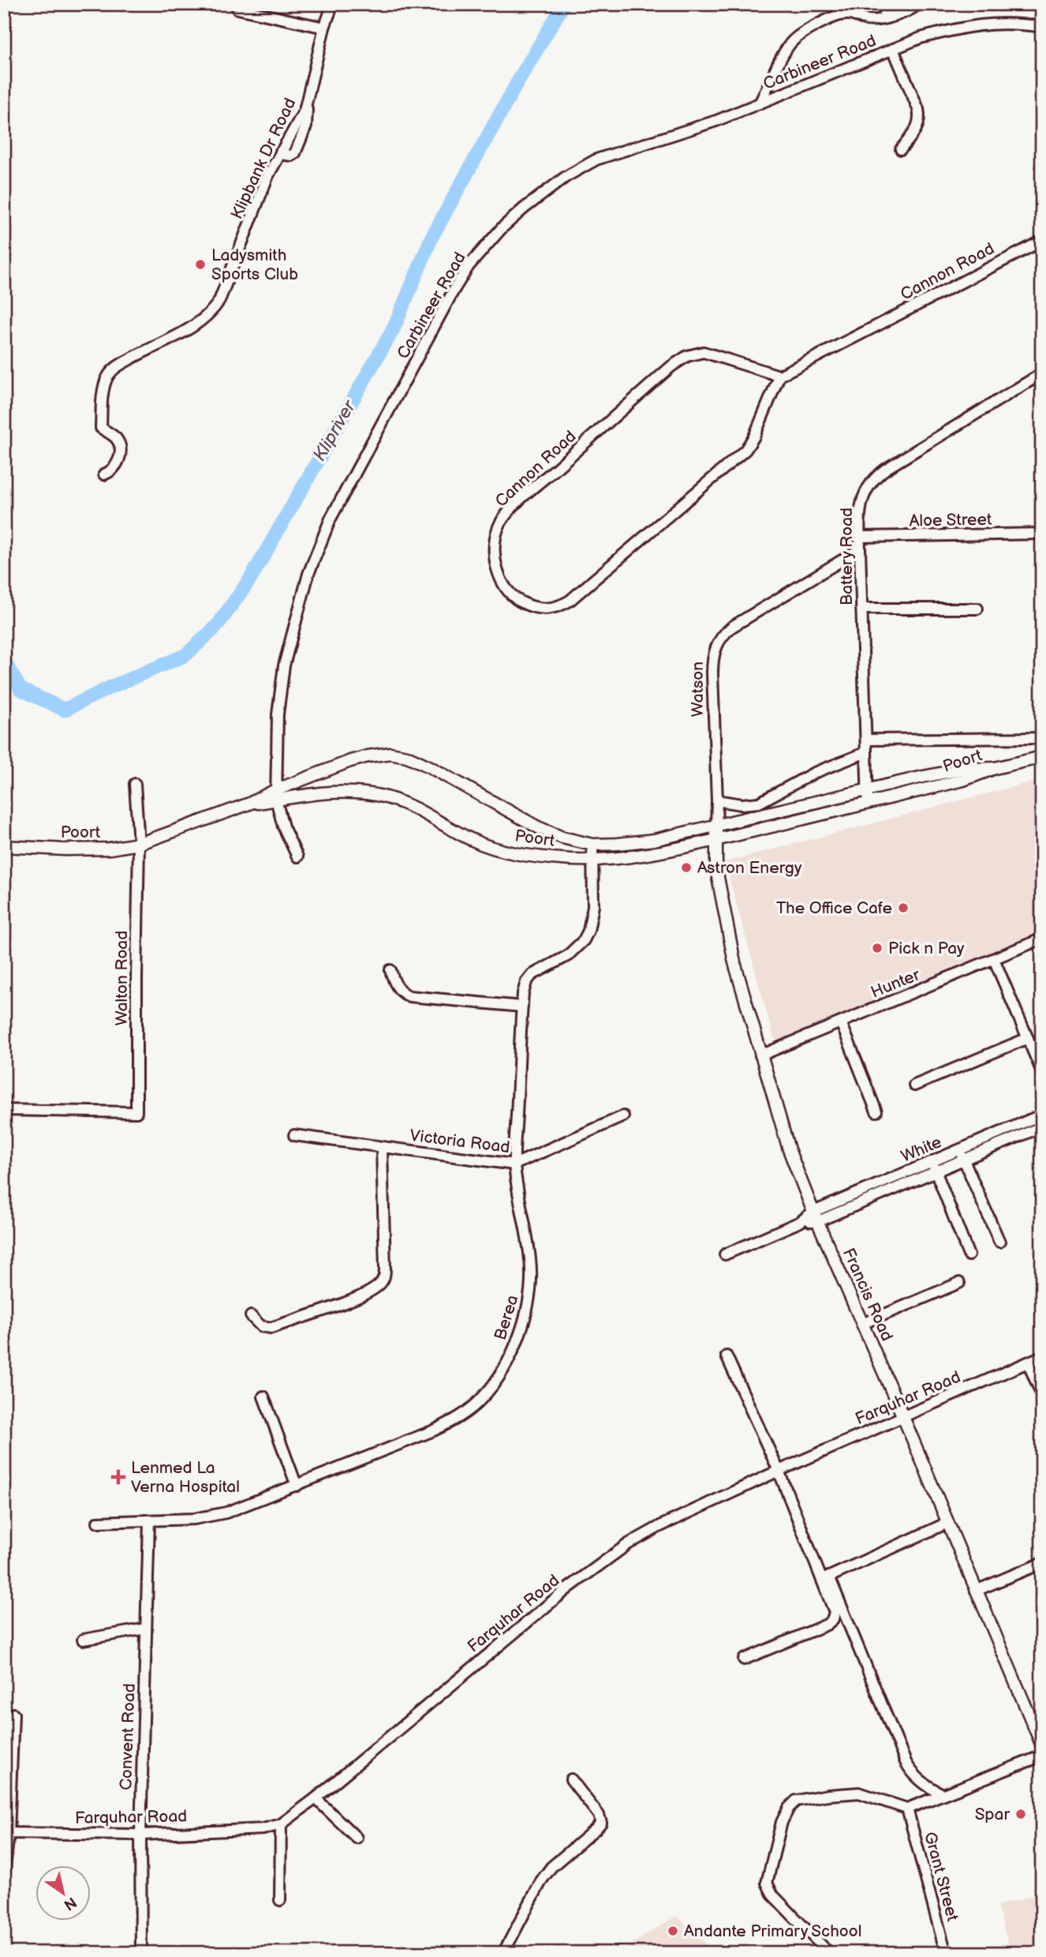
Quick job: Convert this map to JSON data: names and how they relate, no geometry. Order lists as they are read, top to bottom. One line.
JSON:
{"streets":{"street":["Carbineer Road","Klipbank Dr Road","Cannon Road","Aloe Street","Battery Road","Watson","Poort","Walton Road","Hunter","Victoria Road","White","Francis Road","Berea","Farquhar Road","Convent Road","Grant Street"]},"crossings":[["Carbineer Road","Poort"],["Aloe Street","Battery Road"],["Battery Road","Watson"],["Battery Road","Poort"],["Watson","Poort"],["Watson","Francis Road"],["Poort","Walton Road"],["Poort","Francis Road"],["Poort","Berea"],["Hunter","Francis Road"],["Victoria Road","Berea"],["White","Francis Road"],["Francis Road","Farquhar Road"],["Berea","Convent Road"],["Farquhar Road","Convent Road"]],"water":["Klipriver"],"places":{"other":["Ladysmith Sports Club","Astron Energy","The Office Cafe","Pick n Pay","Spar","Andante Primary School"],"health":["Lenmed La Verna Hospital"]},"north":"bottom right"}
